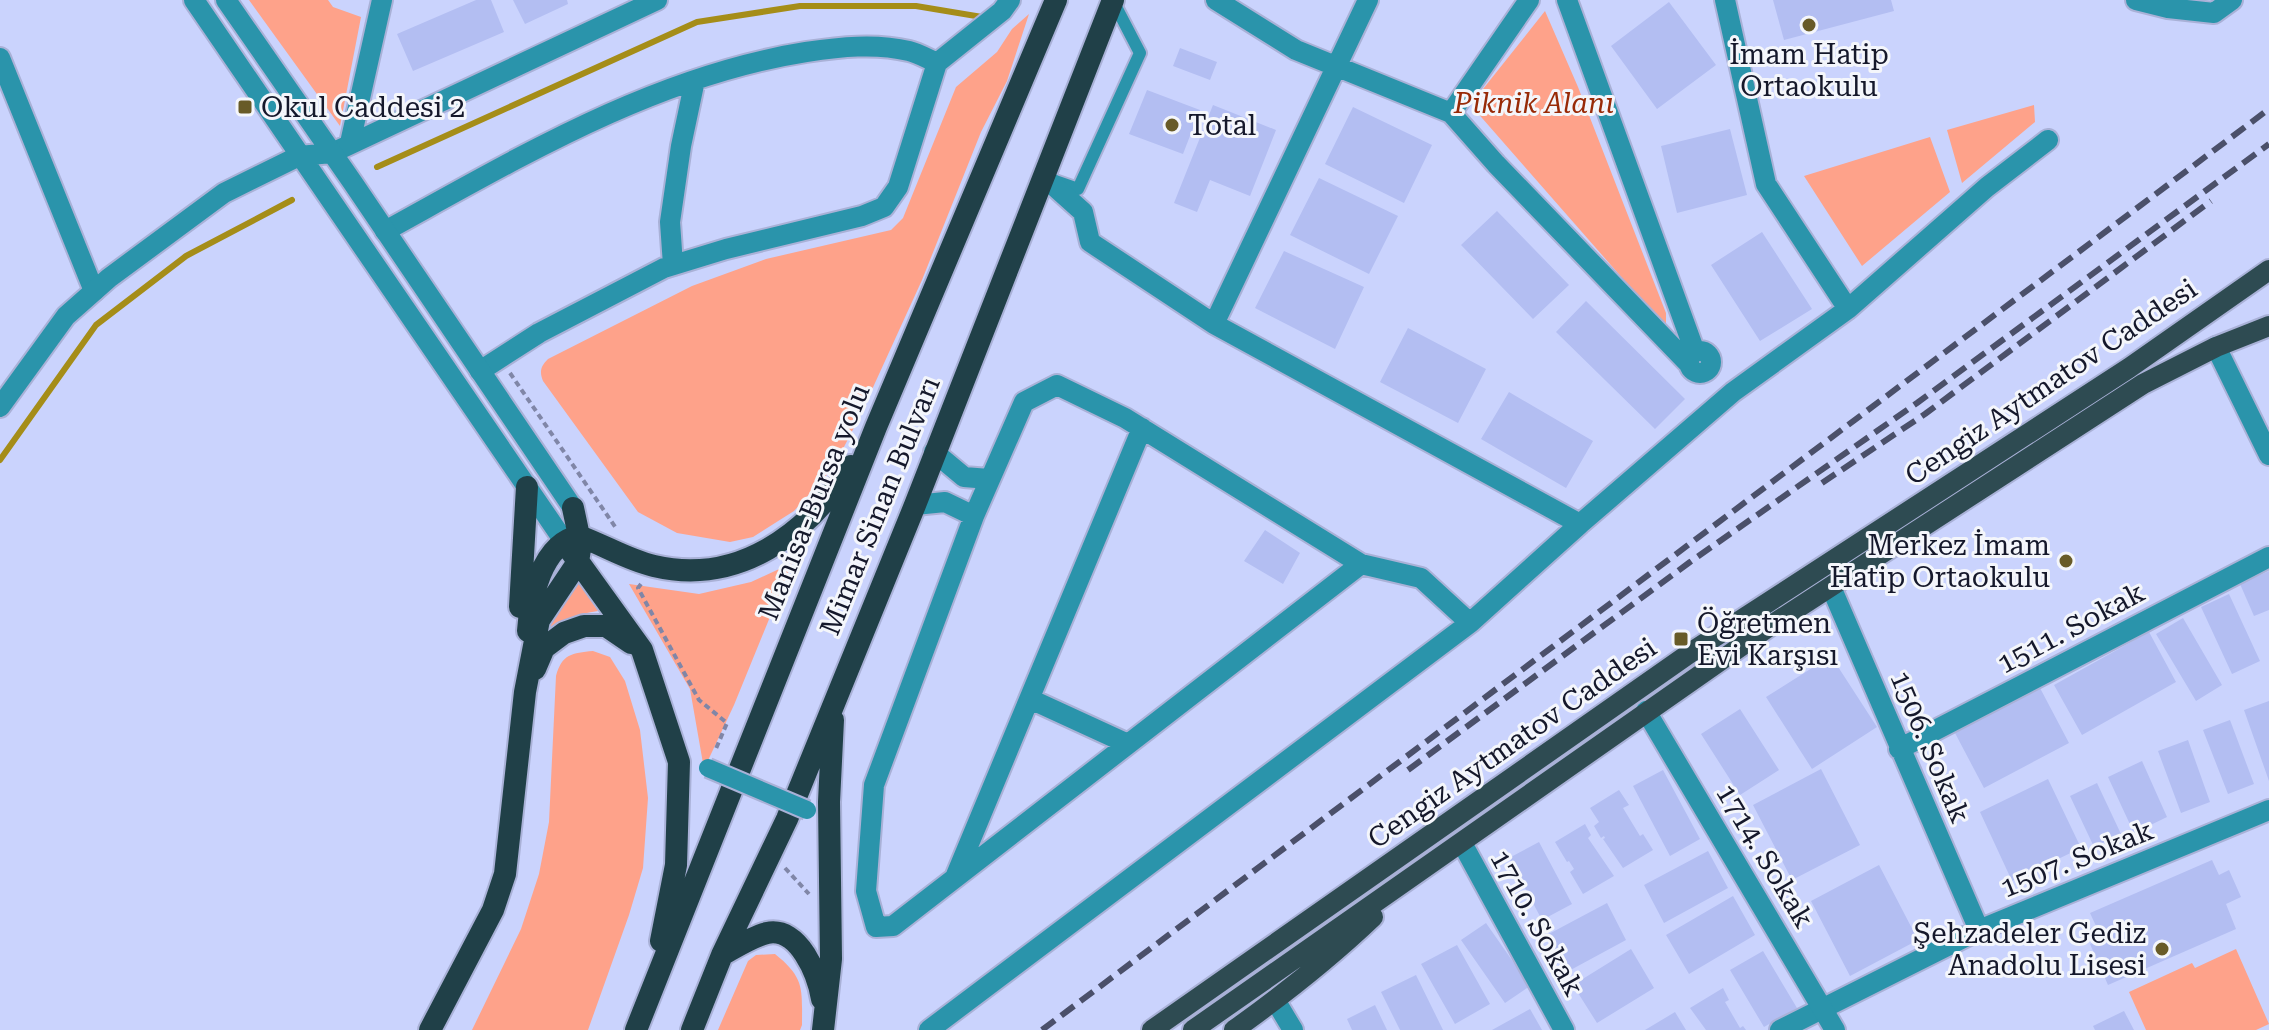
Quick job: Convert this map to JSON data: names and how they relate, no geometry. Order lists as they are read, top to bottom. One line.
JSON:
{"streets":{"highway":["Manisa-Bursa yolu","Mimar Sinan Bulvarı"],"main road":["Cengiz Aytmatov Caddesi"],"street":["1511. Sokak","1506. Sokak","1714. Sokak","1507. Sokak","1710. Sokak"]},"crossings":[["Cengiz Aytmatov Caddesi","1506. Sokak"],["Cengiz Aytmatov Caddesi","1714. Sokak"],["Cengiz Aytmatov Caddesi","1710. Sokak"],["1511. Sokak","1506. Sokak"],["1506. Sokak","1507. Sokak"],["1714. Sokak","1507. Sokak"]],"parks":["Piknik Alanı"],"places":{"other":["İmam Hatip Ortaokulu","Total","Merkez İmam Hatip Ortaokulu","Şehzadeler Gediz Anadolu Lisesi"],"transit":["Okul Caddesi 2","Öğretmen Evi Karşısı"]}}
